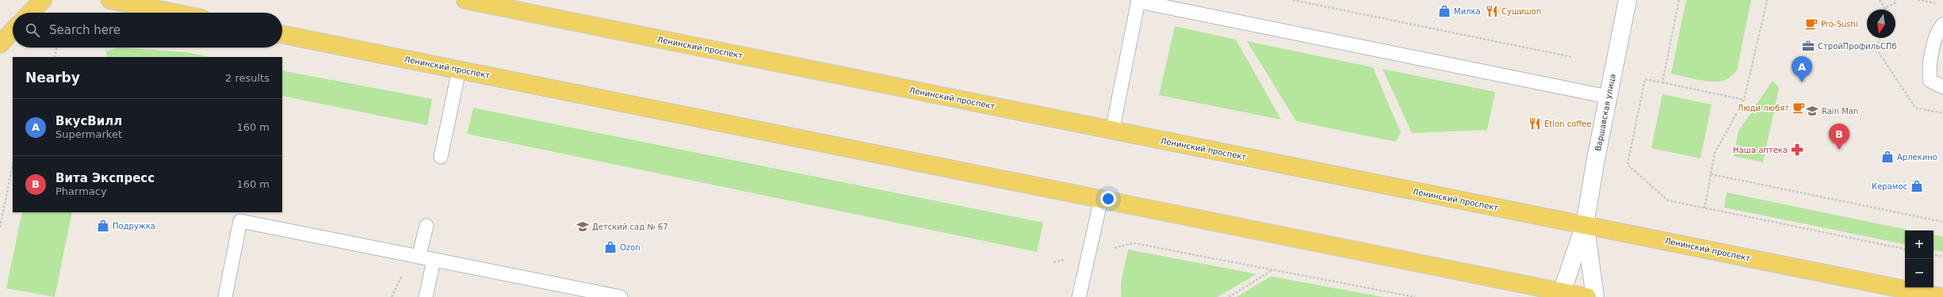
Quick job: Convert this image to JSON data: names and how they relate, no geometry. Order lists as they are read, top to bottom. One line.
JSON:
{"streets":{"main road":["Ленинский проспект"],"street":["Варшавская улица"]},"crossings":[["Ленинский проспект","Варшавская улица"]],"places":{"shop":["Милка","Арлекино","Керамос","Подружка","Ozon"],"restaurant":["Сушишоп","Etlon coffee"],"cafe":["Pro-Sushi","Люди любят"],"office":["СтройПрофильСПб"],"school or university":["Rain Man","Детский сад № 67"],"pharmacy":["Наша аптека"]},"north":"bottom","page":{"search":"Search here","pins":["A","B"],"heading":["Nearby","2 results"],"list":[{"mark":"A","name":"ВкусВилл","note":"Supermarket","value":"160 m"},{"mark":"B","name":"Вита Экспресс","note":"Pharmacy","value":"160 m"}],"map_buttons":["+","−"]}}
